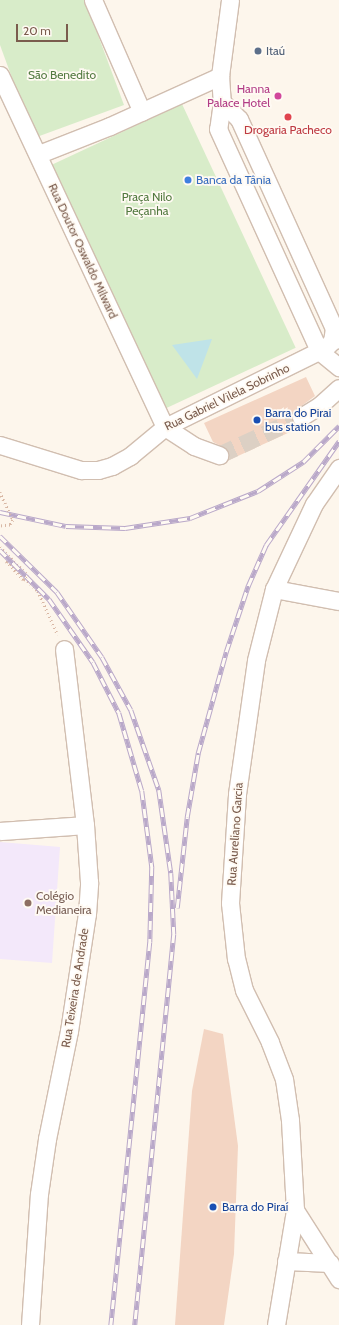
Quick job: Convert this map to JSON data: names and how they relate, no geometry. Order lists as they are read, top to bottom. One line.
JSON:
{"streets":{"street":["Rua Doutor Oswaldo Milward","Rua Gabriel Vilela Sobrinho","Rua Aureliano Garcia","Rua Teixeira de Andrade"]},"crossings":[["Rua Doutor Oswaldo Milward","Rua Gabriel Vilela Sobrinho"]],"parks":["São Benedito","Praça Nilo Peçanha"],"places":["Itaú","Hanna Palace Hotel","Drogaria Pacheco","Banca da Tânia","Barra do Pirai bus station","Colégio Medianeira","Barra do Piraí"],"scale_bar":"20 m"}
